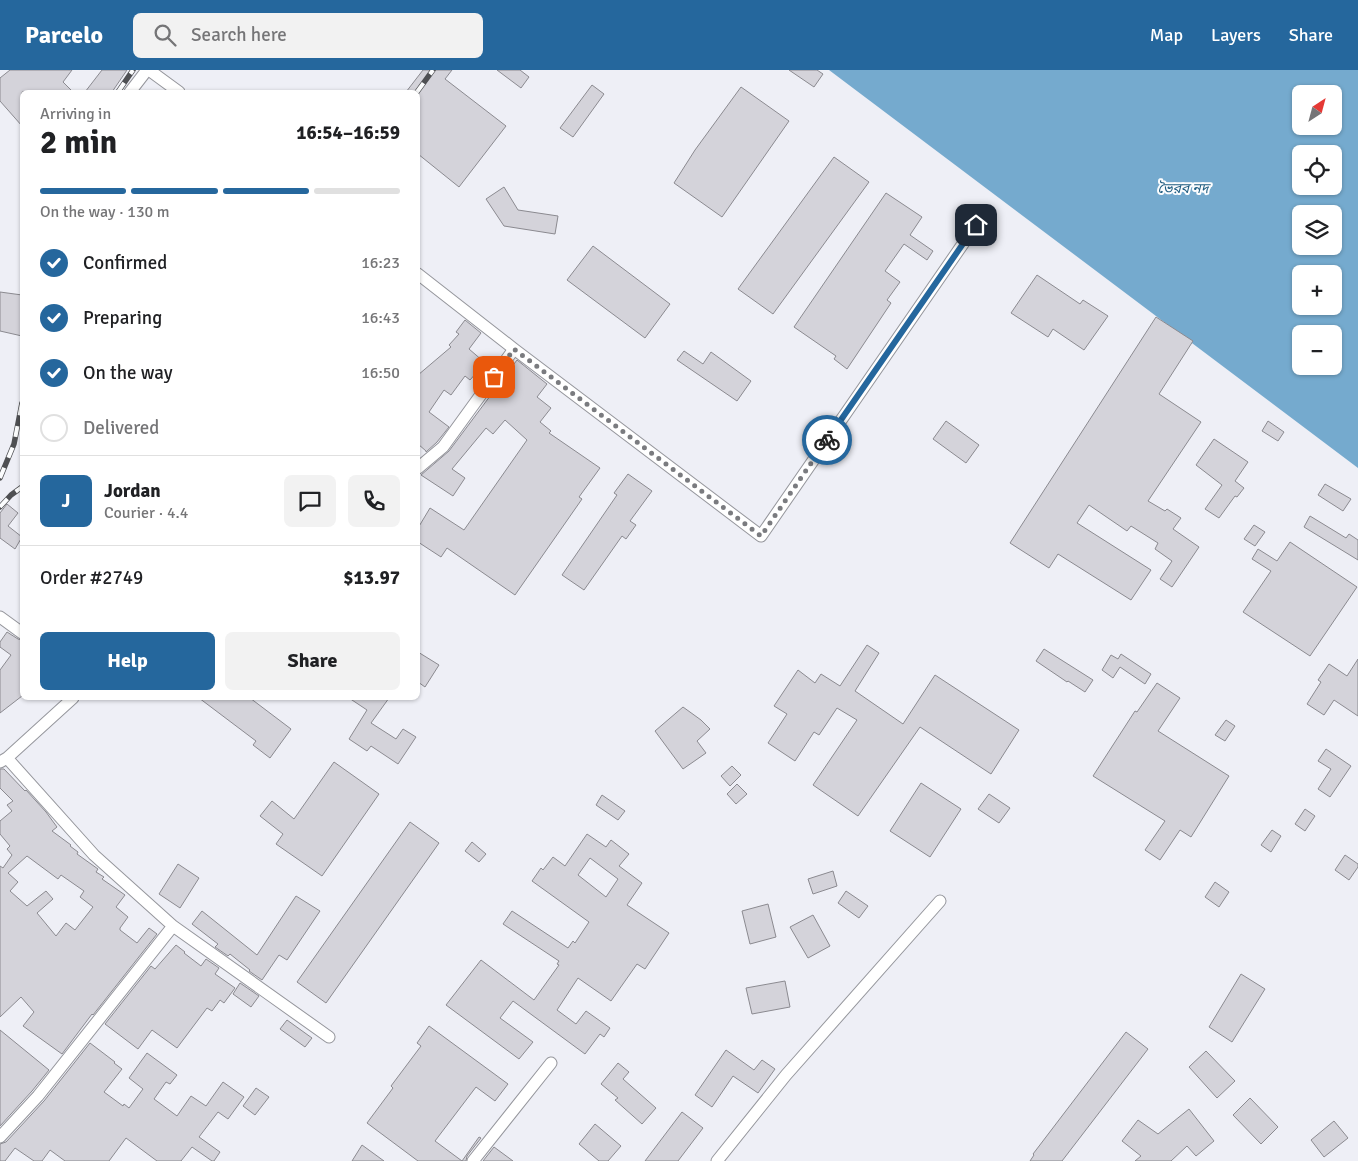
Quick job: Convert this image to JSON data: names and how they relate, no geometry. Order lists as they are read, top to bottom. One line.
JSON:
{"water":["ভৈরব নদ"],"north":"top right","page":{"header":"Parcelo","search":"Search here","nav":["Map","Layers","Share"],"map_buttons":["+","−"],"heading":["2 min","Arriving in","16:54–16:59"],"panel":["Jordan","Courier · 4.4","Order #2749","$13.97"],"bar":"On the way · 130 m","list":[["Confirmed","16:23"],["Preparing","16:43"],["On the way","16:50"],"Delivered"],"round":"J","buttons":["Help","Share"]}}
